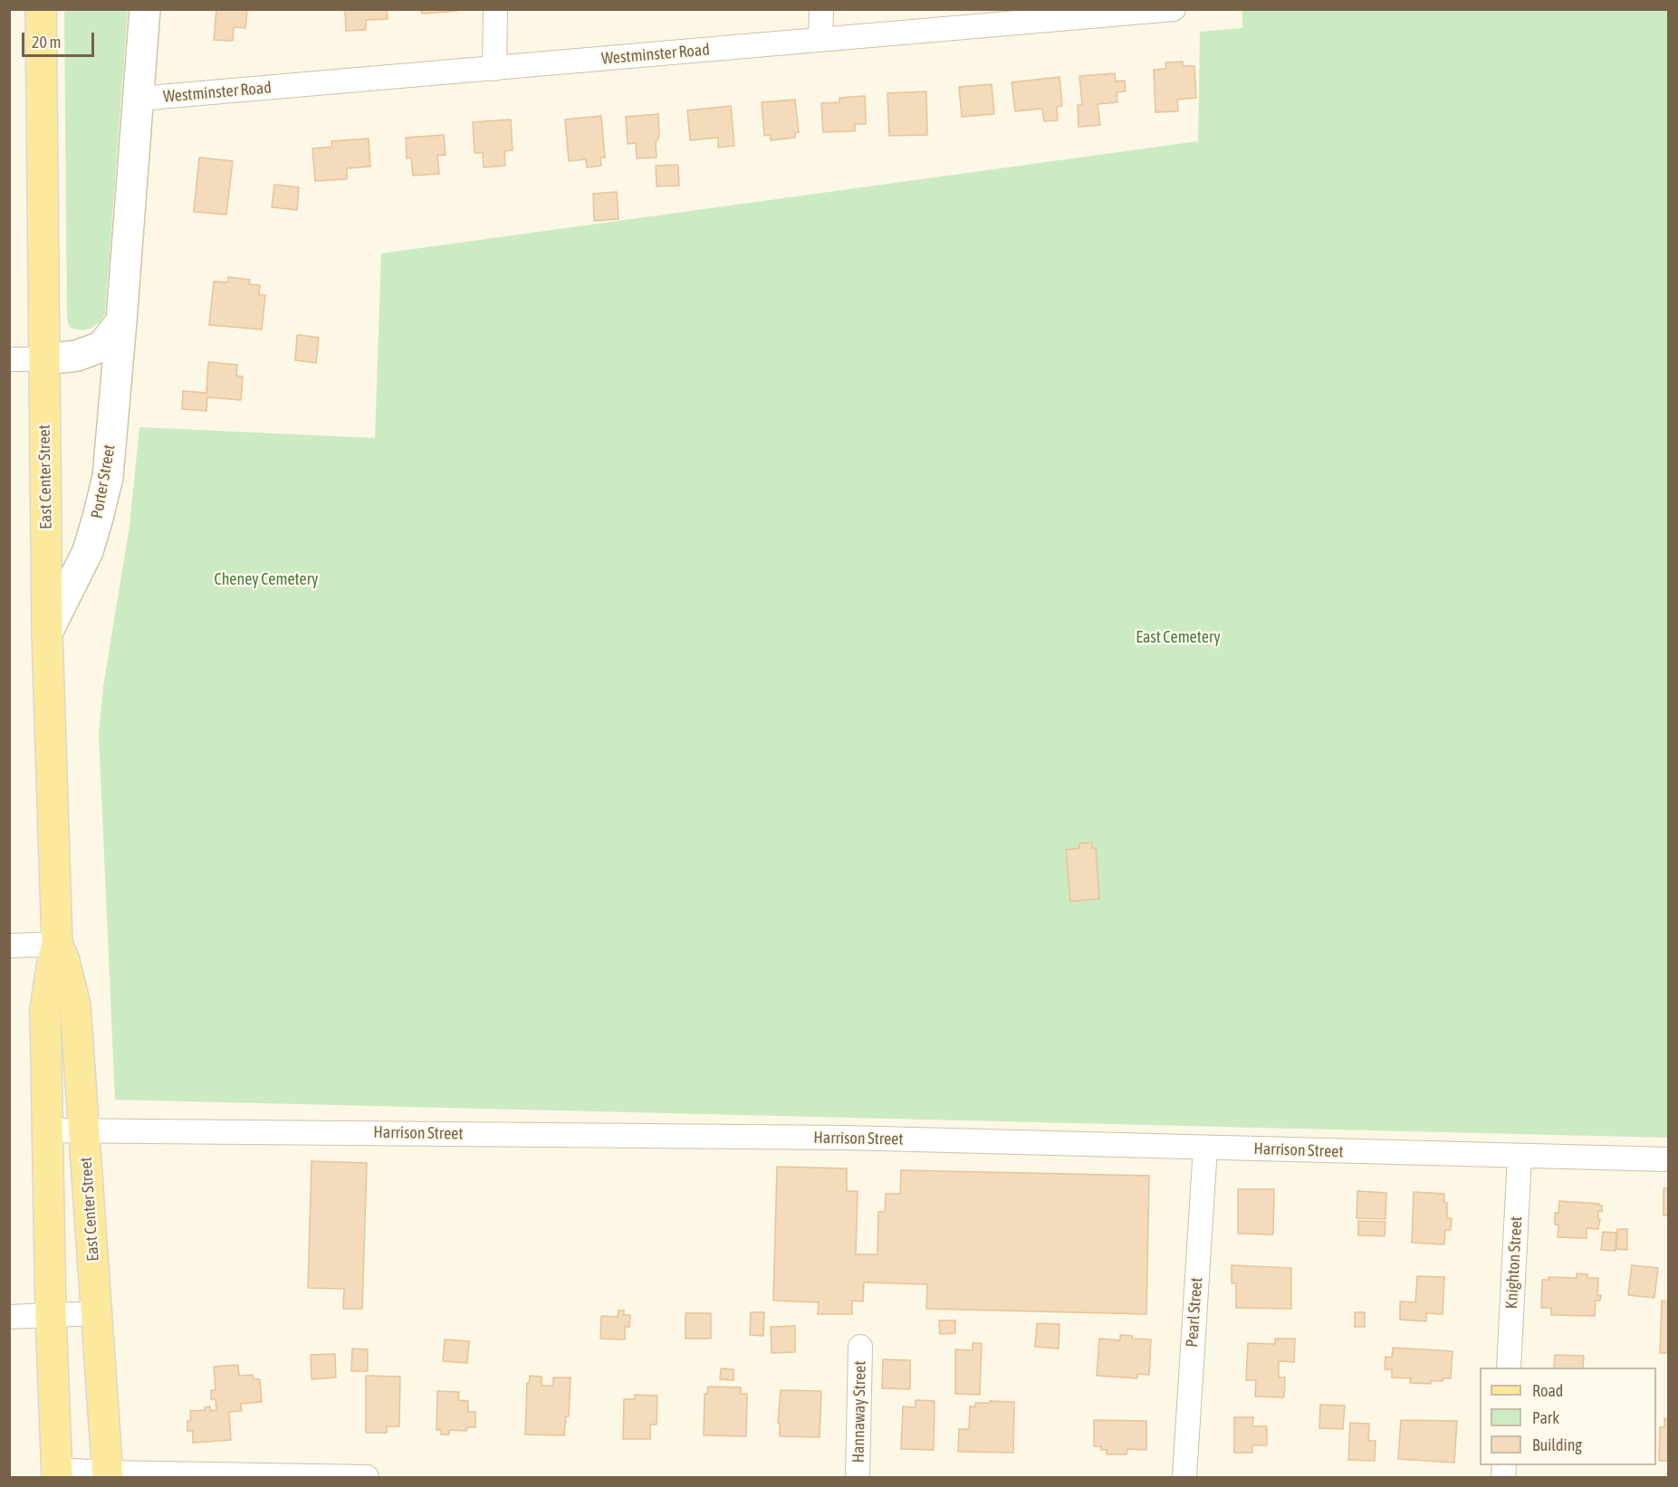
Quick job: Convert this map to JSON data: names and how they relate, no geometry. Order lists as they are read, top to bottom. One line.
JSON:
{"streets":{"main road":["East Center Street"],"street":["Westminster Road","Porter Street","Harrison Street","Knighton Street","Pearl Street","Hannaway Street"]},"crossings":[["Westminster Road","Porter Street"],["East Center Street","Porter Street"],["East Center Street","Harrison Street"],["Harrison Street","Knighton Street"],["Harrison Street","Pearl Street"]],"parks":["Cheney Cemetery","East Cemetery"],"legend":["Road","Park","Building"],"scale_bar":"20 m"}
